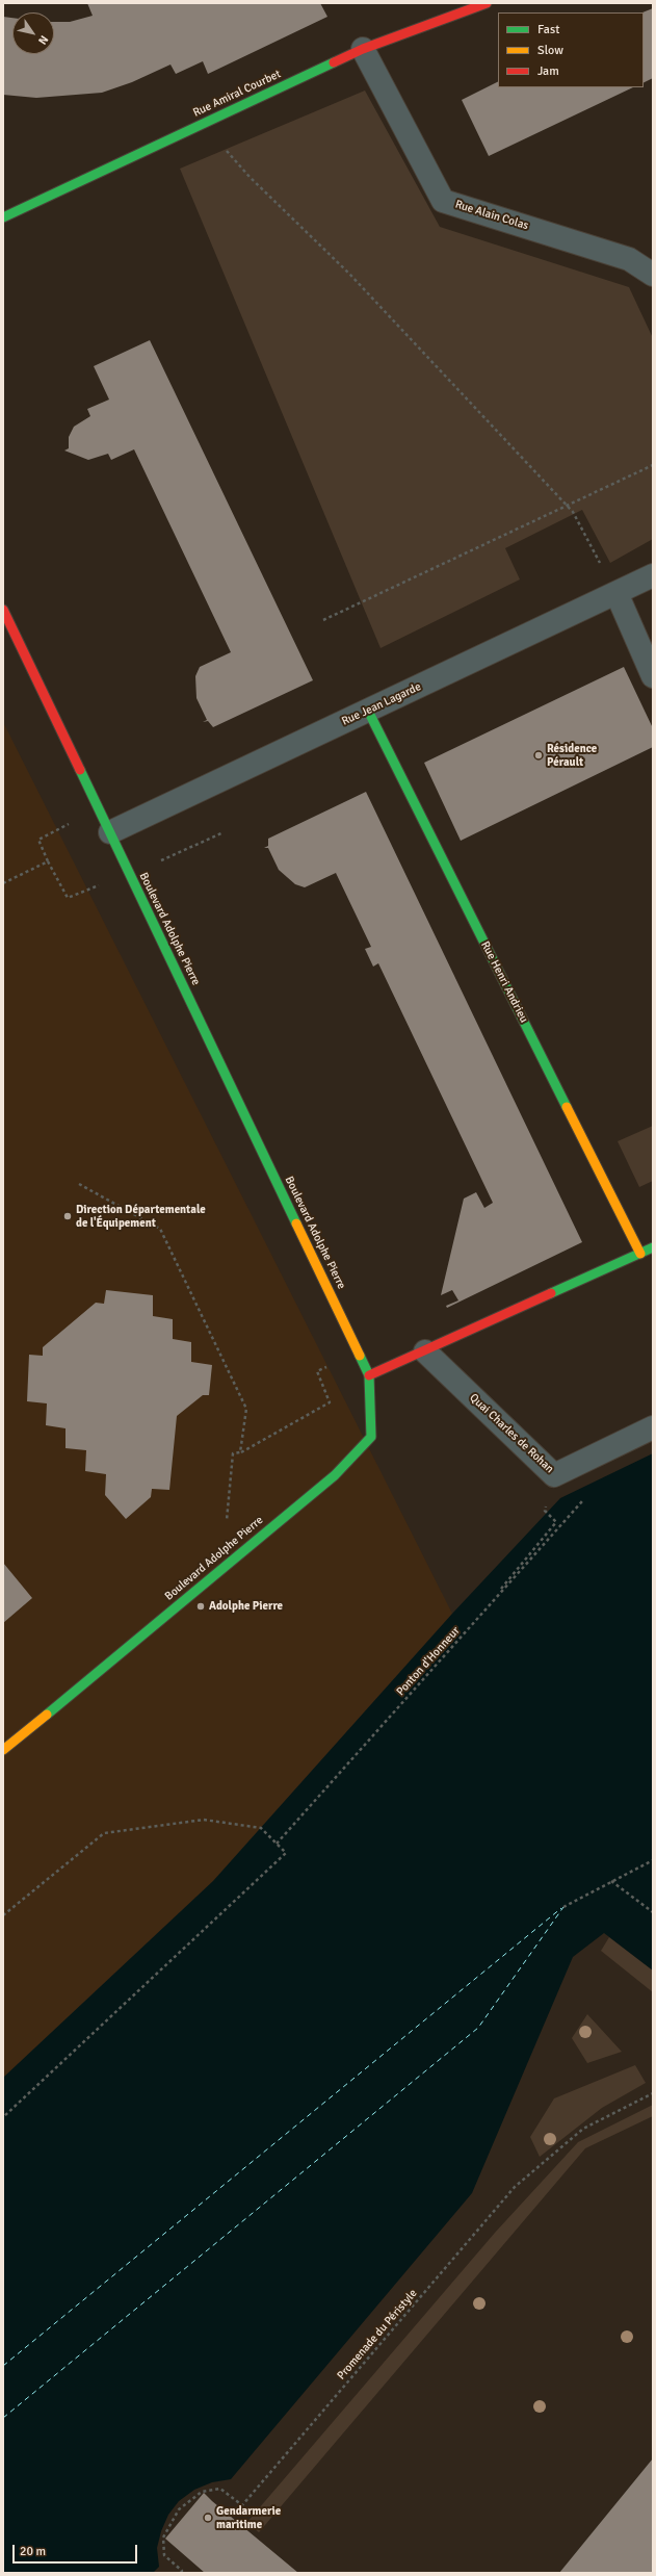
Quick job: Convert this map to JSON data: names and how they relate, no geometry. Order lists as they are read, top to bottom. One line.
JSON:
{"streets":{"street":["Rue Amiral Courbet","Rue Alain Colas","Rue Jean Lagarde","Boulevard Adolphe Pierre","Rue Henri Andrieu","Quai Charles de Rohan"],"path":["Ponton d'Honneur","Promenade du Péristyle"]},"crossings":[["Rue Amiral Courbet","Rue Alain Colas"],["Rue Jean Lagarde","Boulevard Adolphe Pierre"],["Rue Jean Lagarde","Rue Henri Andrieu"]],"places":["Résidence Pérault","Direction Départementale de l'Équipement","Adolphe Pierre","Gendarmerie maritime"],"legend":["Fast","Slow","Jam"],"scale_bar":"20 m","north":"bottom right"}
